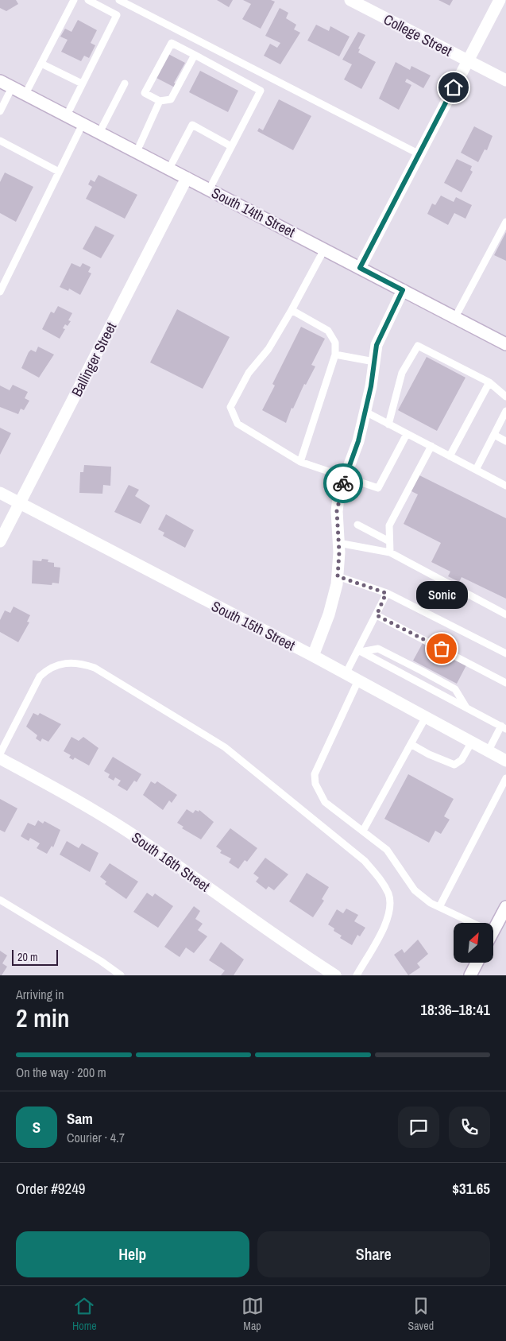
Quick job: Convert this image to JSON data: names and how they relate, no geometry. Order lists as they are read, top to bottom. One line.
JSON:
{"streets":{"street":["College Street","South 14th Street","Ballinger Street","South 15th Street","South 16th Street"]},"crossings":[["South 14th Street","Ballinger Street"],["Ballinger Street","South 15th Street"]],"places":["Sonic"],"scale_bar":"20 m","north":"top right","page":{"bubble":"Sonic","scale":"20 m","heading":["2 min","Arriving in","18:36–18:41"],"panel":["Sam","Courier · 4.7","Order #9249","$31.65"],"bar":"On the way · 200 m","round":"S","buttons":["Help","Share"],"tabs":["Home","Map","Saved"]}}
